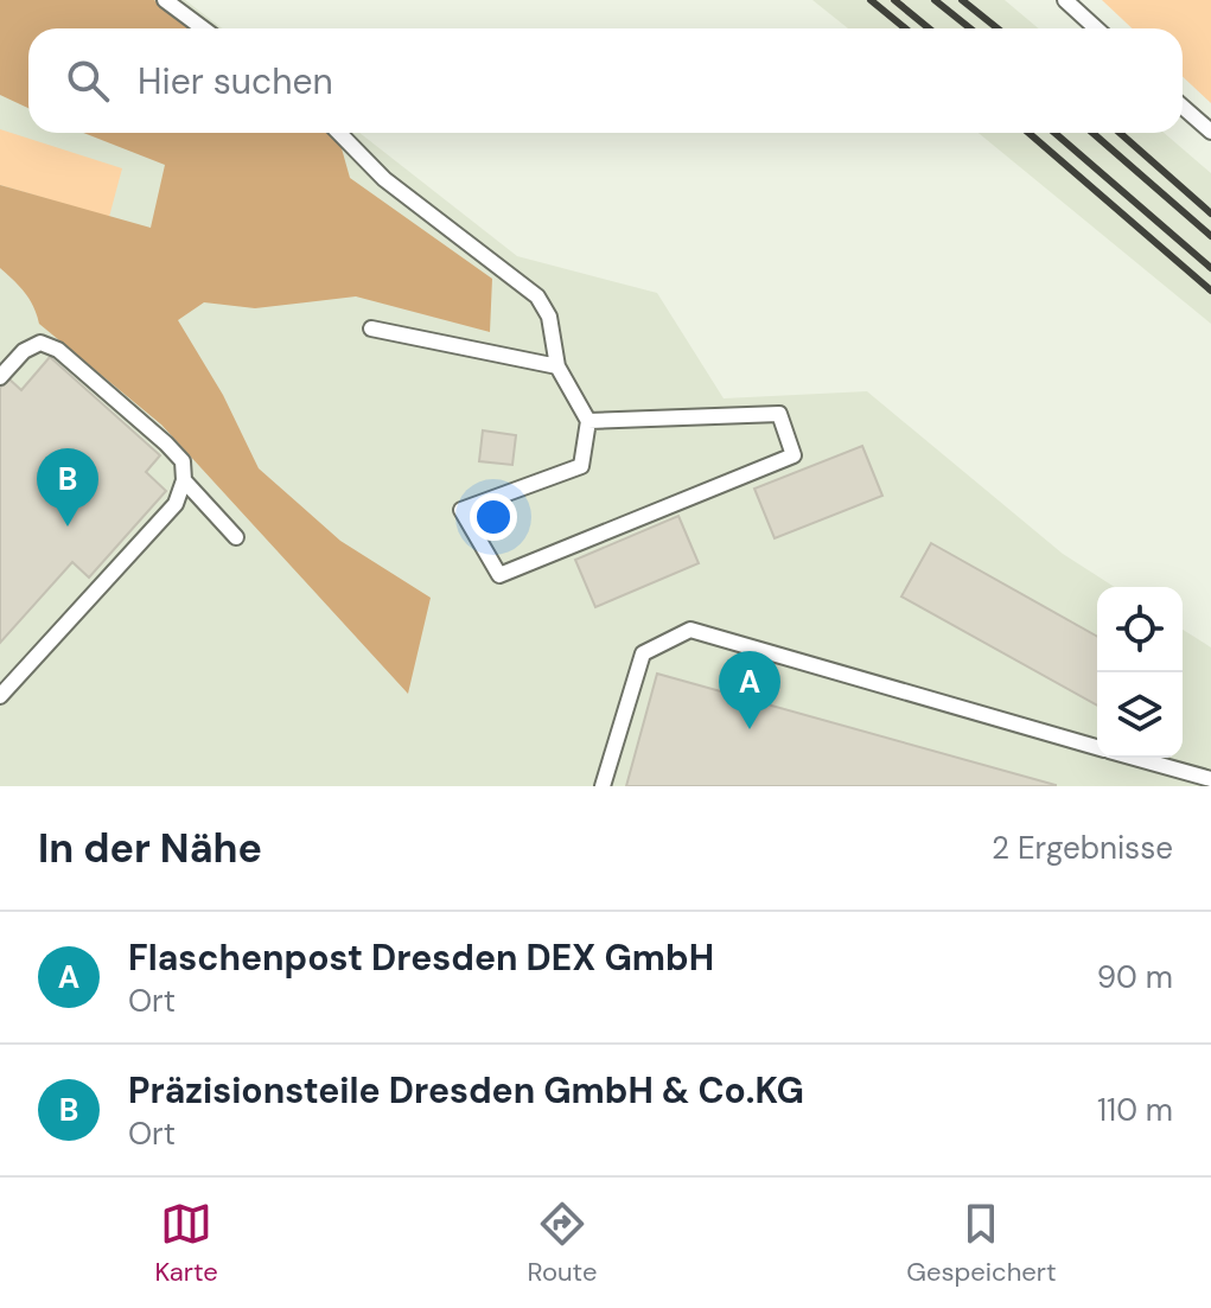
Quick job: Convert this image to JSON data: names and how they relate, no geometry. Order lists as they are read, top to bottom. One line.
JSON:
{"page":{"search":"Hier suchen","pins":["B","A"],"heading":["In der Nähe","2 Ergebnisse"],"list":[{"mark":"A","name":"Flaschenpost Dresden DEX GmbH","note":"Ort","value":"90 m"},{"mark":"B","name":"Präzisionsteile Dresden GmbH & Co.KG","note":"Ort","value":"110 m"}],"nav":["Karte","Route","Gespeichert"]}}
